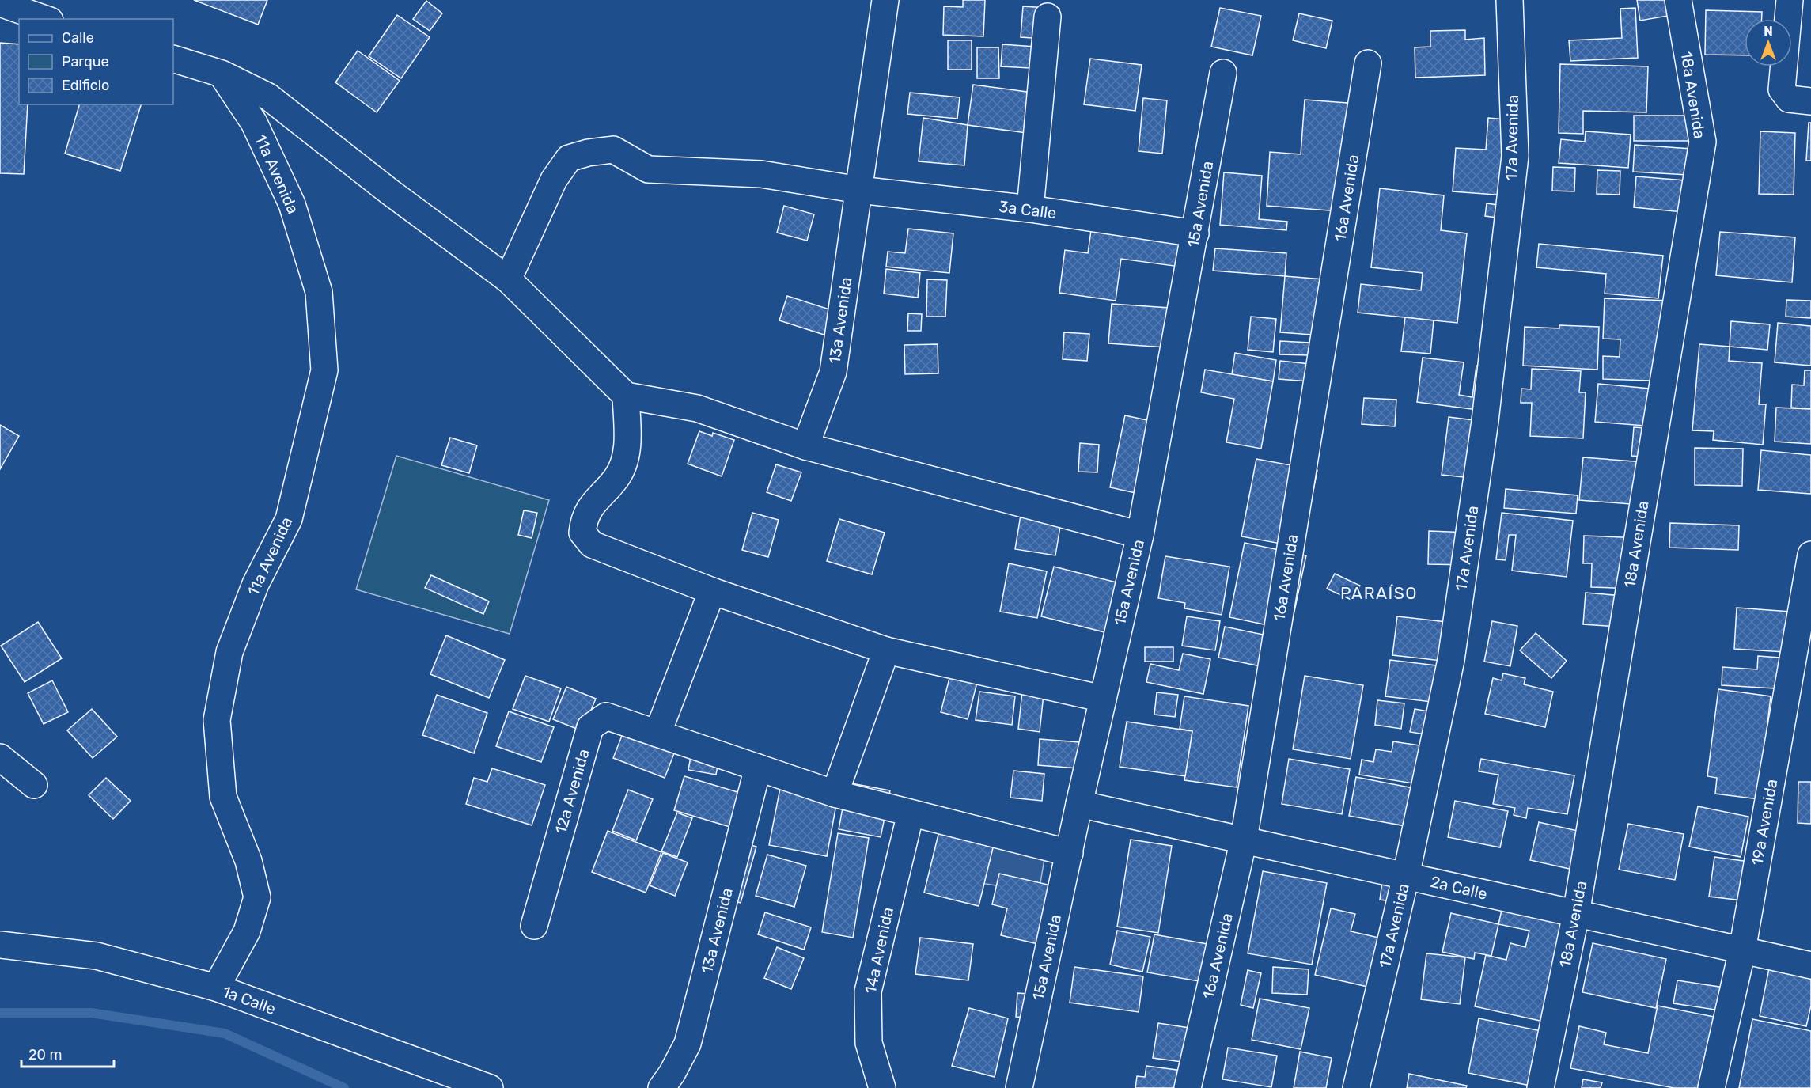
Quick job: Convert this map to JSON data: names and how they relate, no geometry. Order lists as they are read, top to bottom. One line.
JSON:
{"streets":{"street":["18a Avenida","17a Avenida","11a Avenida","16a Avenida","15a Avenida","3a Calle","13a Avenida","12a Avenida","19a Avenida","2a Calle","14a Avenida","1a Calle"]},"crossings":[["18a Avenida","2a Calle"],["17a Avenida","2a Calle"],["11a Avenida","1a Calle"],["16a Avenida","2a Calle"],["15a Avenida","3a Calle"],["15a Avenida","2a Calle"],["3a Calle","13a Avenida"],["19a Avenida","2a Calle"]],"districts":["PARAÍSO"],"legend":["Calle","Parque","Edificio"],"scale_bar":"20 m","north":"top"}
